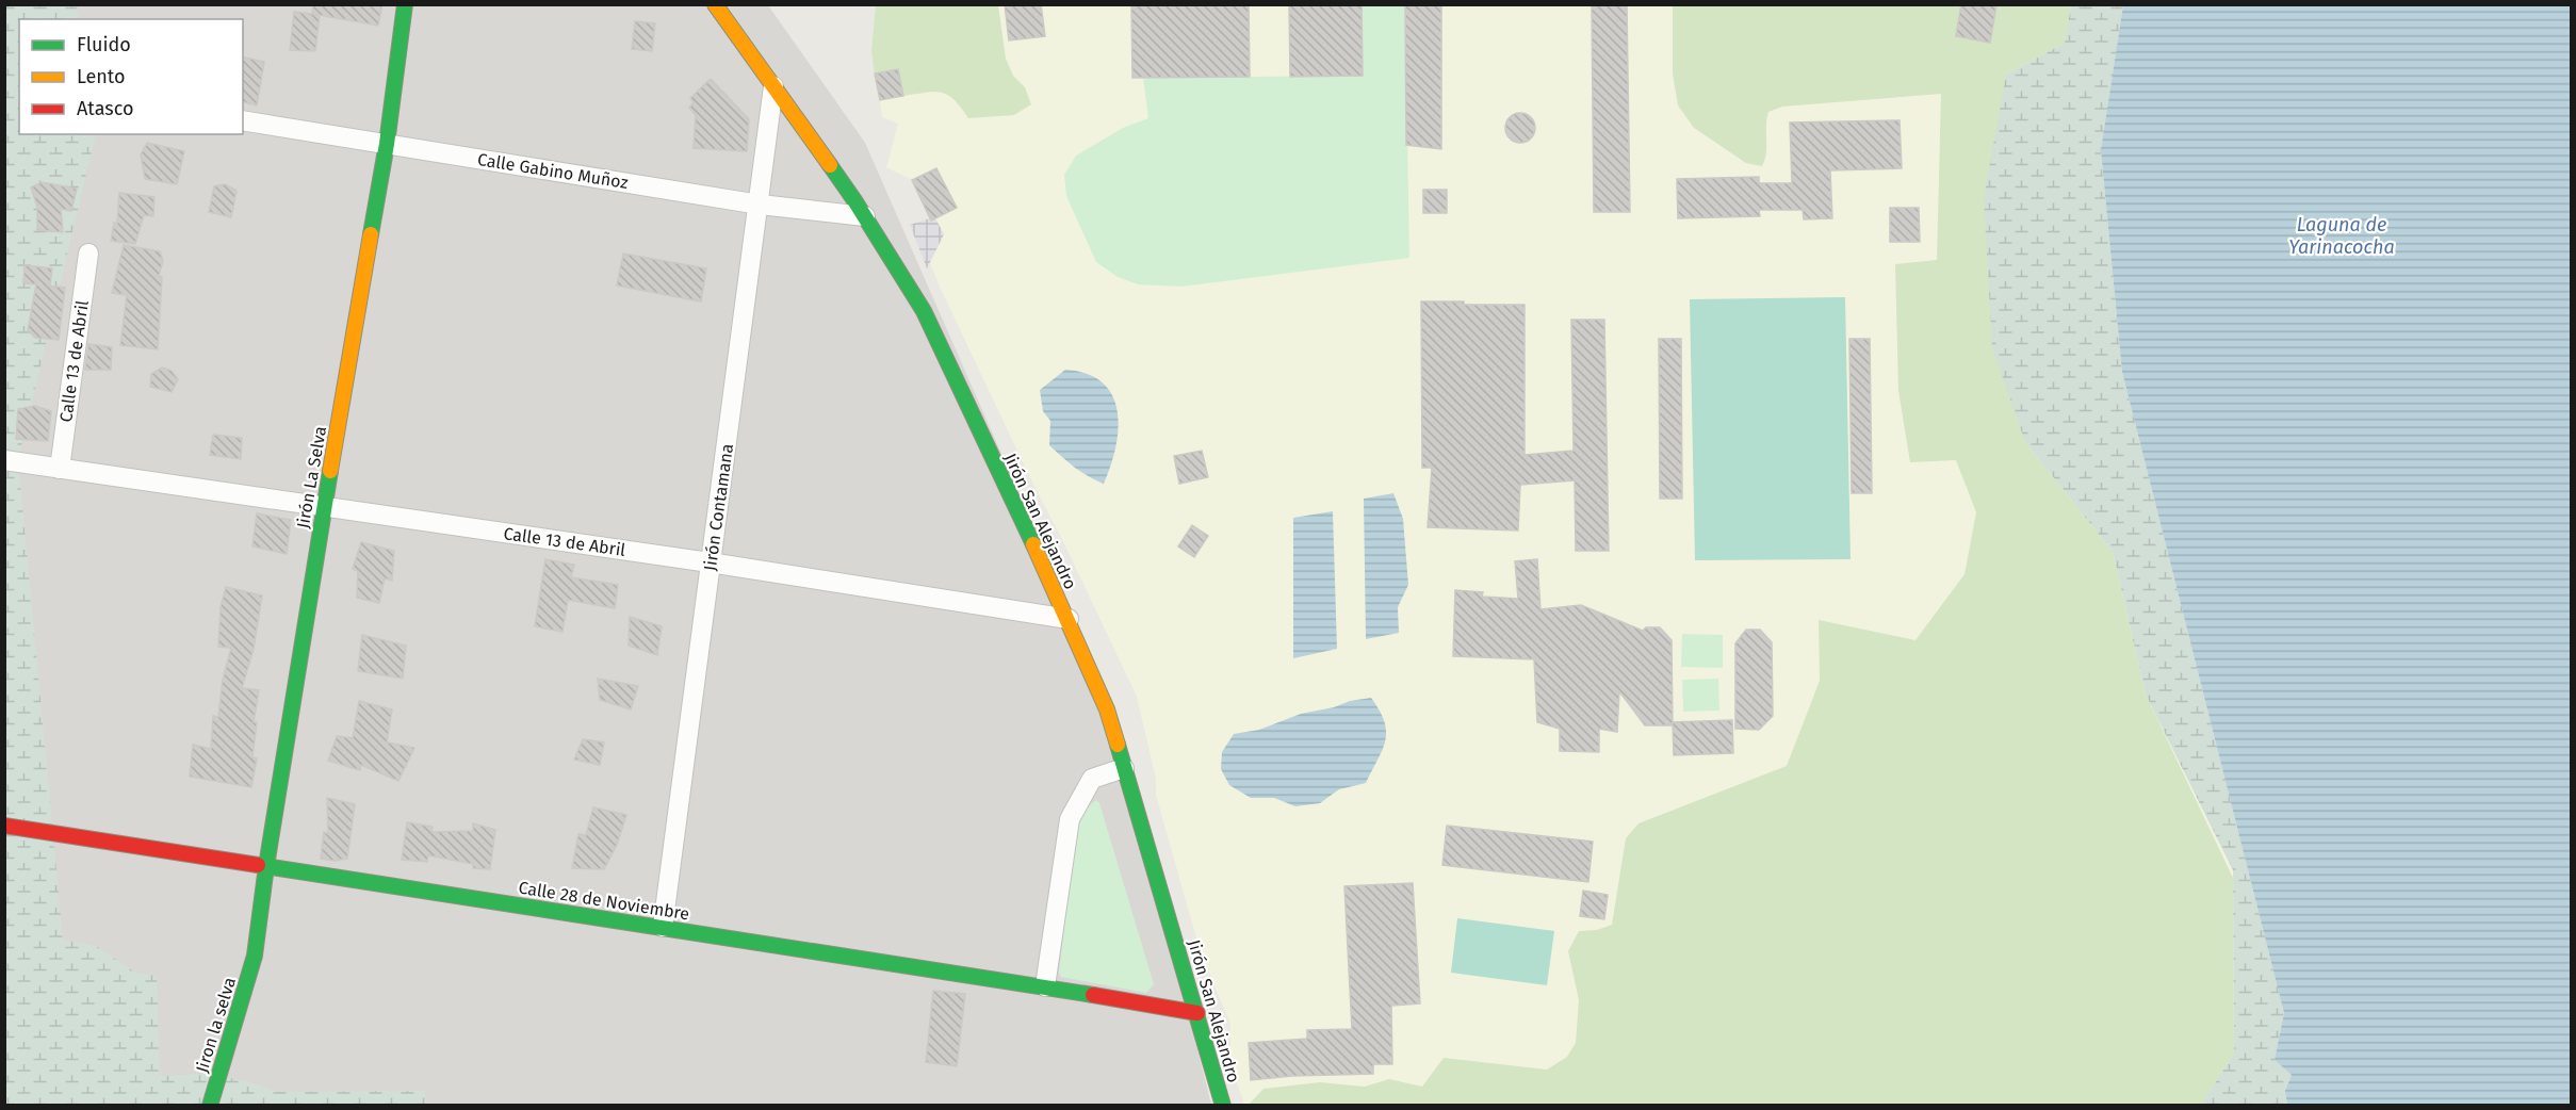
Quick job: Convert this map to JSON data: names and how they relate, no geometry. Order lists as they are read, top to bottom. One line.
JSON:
{"streets":{"street":["Calle Gabino Muñoz","Calle 13 de Abril","Jirón La Selva","Jirón Contamana","Jirón San Alejandro","Calle 28 de Noviembre","Jiron la selva"]},"crossings":[["Calle Gabino Muñoz","Jirón La Selva"],["Calle Gabino Muñoz","Jirón Contamana"],["Calle Gabino Muñoz","Jirón San Alejandro"],["Calle 13 de Abril","Jirón La Selva"],["Calle 13 de Abril","Jirón Contamana"],["Calle 13 de Abril","Jirón San Alejandro"],["Jirón La Selva","Calle 28 de Noviembre"],["Jirón La Selva","Jiron la selva"],["Jirón Contamana","Jirón San Alejandro"],["Jirón Contamana","Calle 28 de Noviembre"],["Jirón San Alejandro","Calle 28 de Noviembre"]],"water":["Laguna de Yarinacocha"],"legend":["Fluido","Lento","Atasco"]}
